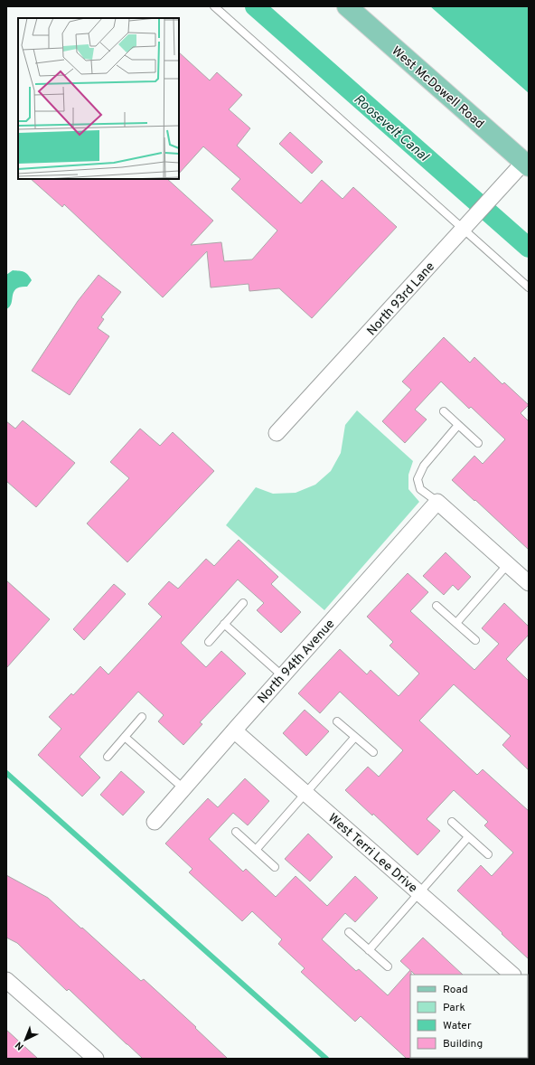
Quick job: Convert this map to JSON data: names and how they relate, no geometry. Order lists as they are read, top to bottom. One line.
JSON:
{"streets":{"main road":["West McDowell Road"],"street":["North 93rd Lane","North 94th Avenue","West Terri Lee Drive"]},"crossings":[["West McDowell Road","North 93rd Lane"],["North 94th Avenue","West Terri Lee Drive"]],"water":["Roosevelt Canal"],"legend":["Road","Park","Water","Building"],"north":"bottom left"}
